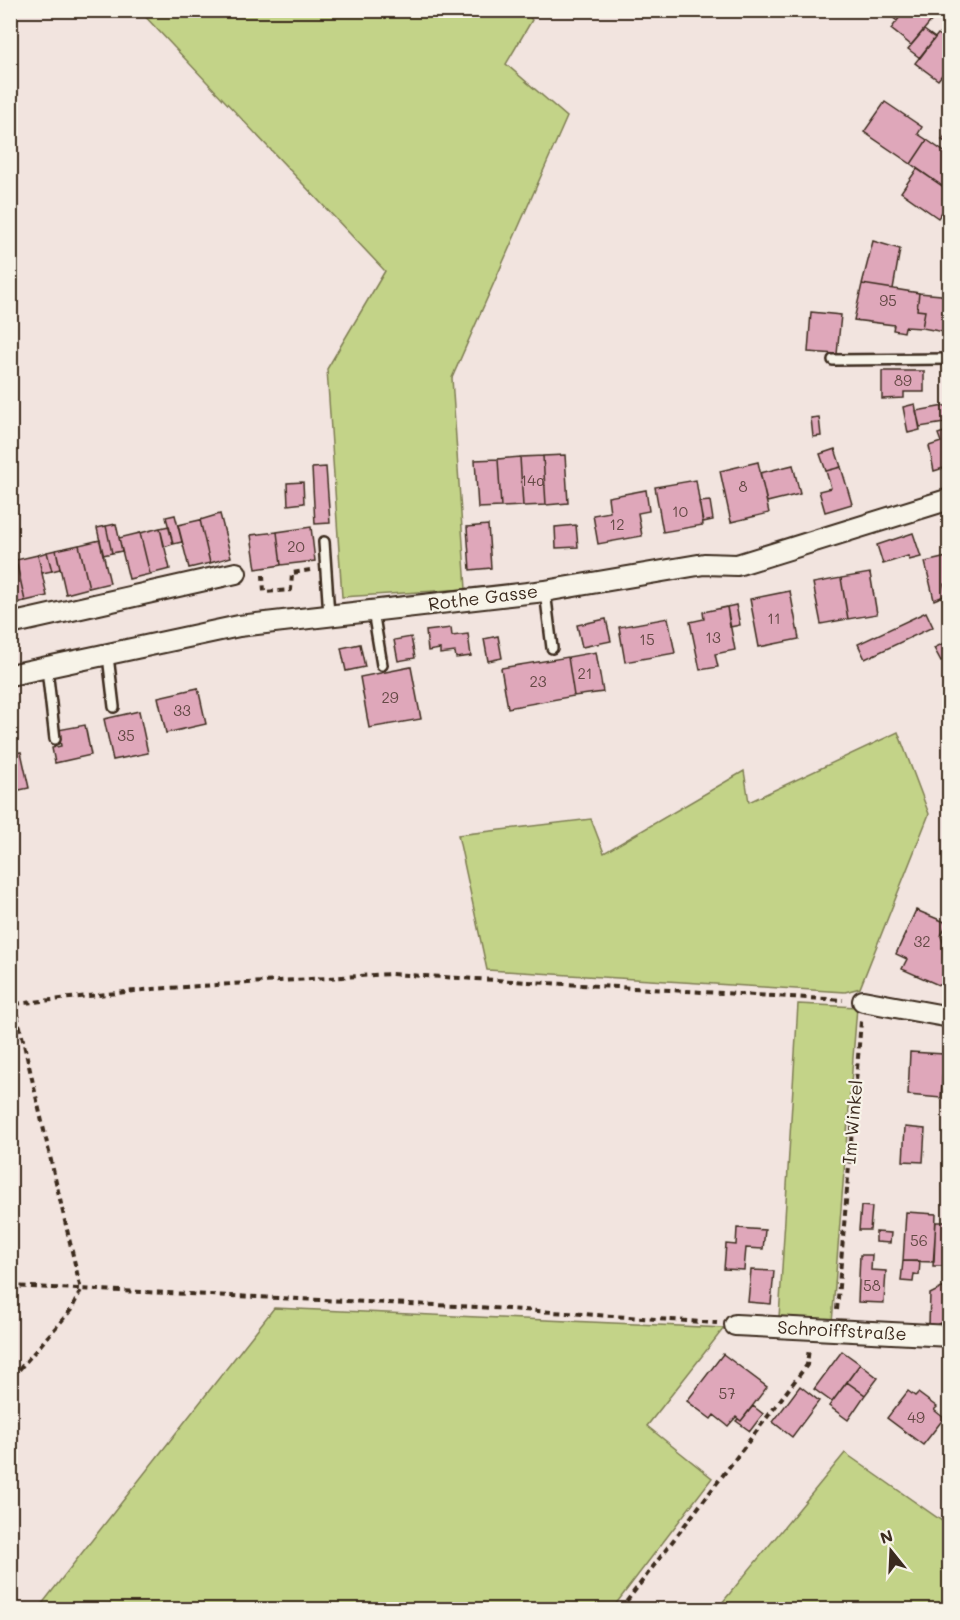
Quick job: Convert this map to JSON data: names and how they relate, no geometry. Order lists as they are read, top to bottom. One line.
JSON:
{"streets":{"street":["Rothe Gasse","Schroiffstraße"],"path":["Im Winkel"]},"crossings":[["Im Winkel","Schroiffstraße"]],"house_numbers":["95","89","14a","8","10","12","20","11","13","15","21","23","29","33","35","32","56","58","57","49"],"north":"top"}
